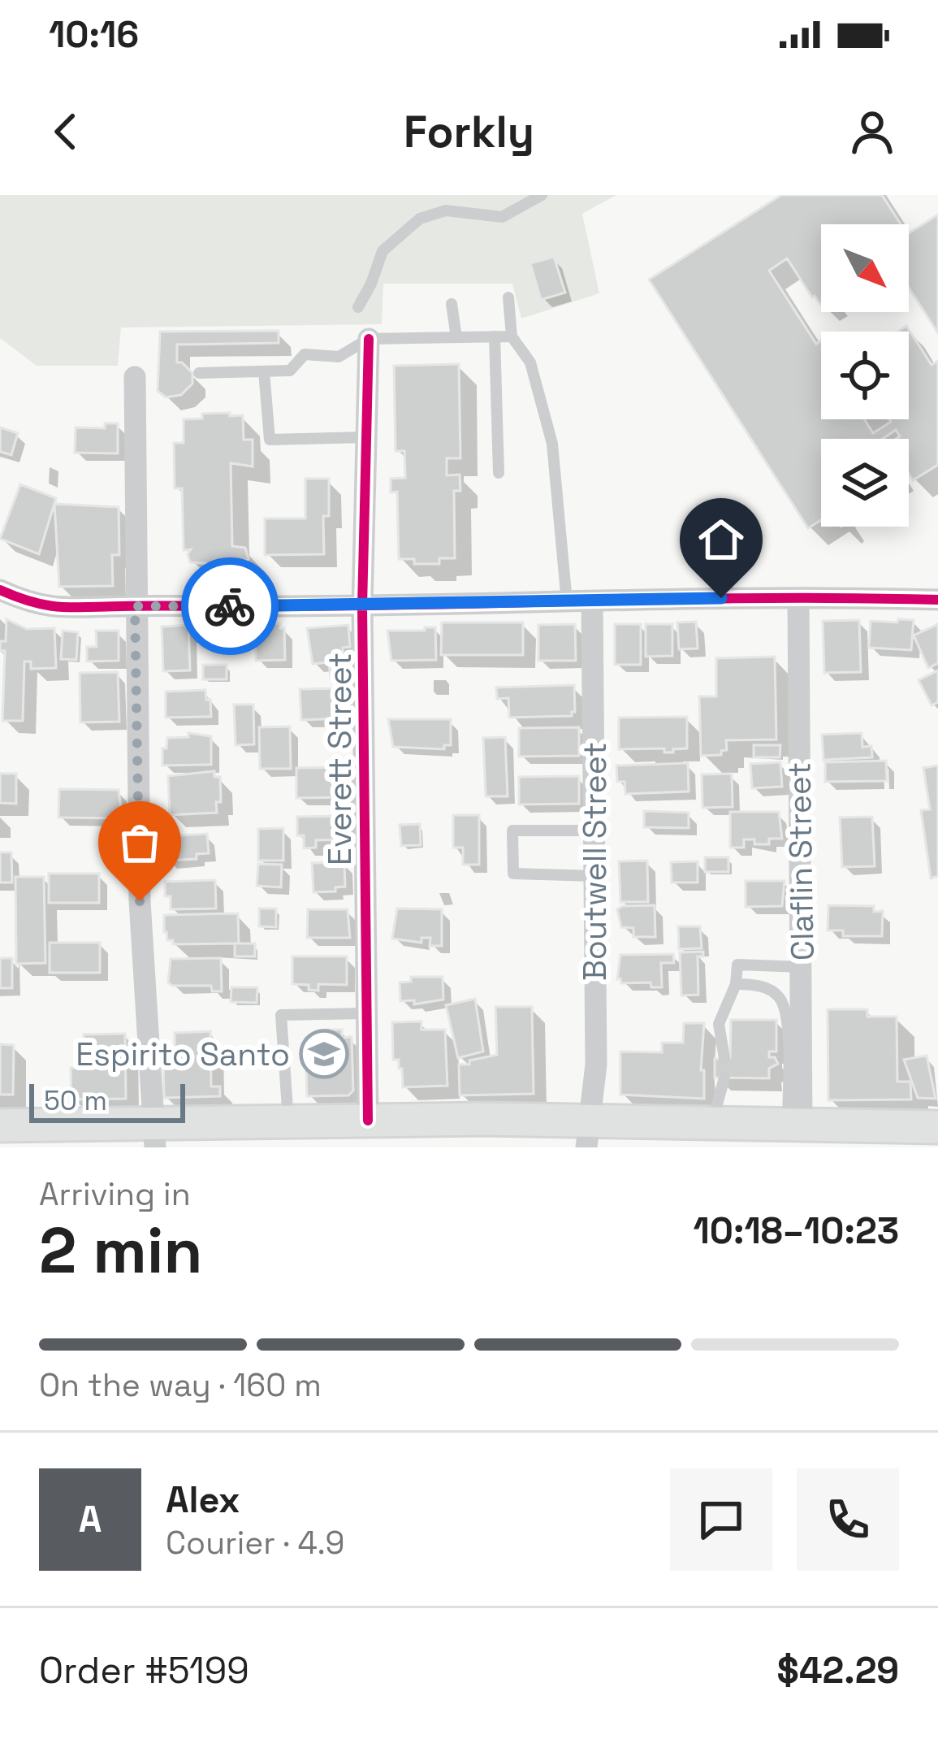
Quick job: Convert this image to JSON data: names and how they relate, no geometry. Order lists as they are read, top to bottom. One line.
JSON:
{"streets":{"street":["Everett Street","Boutwell Street","Claflin Street"]},"places":{"school or university":["Espirito Santo"]},"scale_bar":"50 m","north":"bottom right","page":{"status":"10:16","header":"Forkly","scale":"50 m","heading":["2 min","Arriving in","10:18–10:23"],"panel":["Alex","Courier · 4.9","Order #5199","$42.29"],"bar":"On the way · 160 m","round":"A"}}
